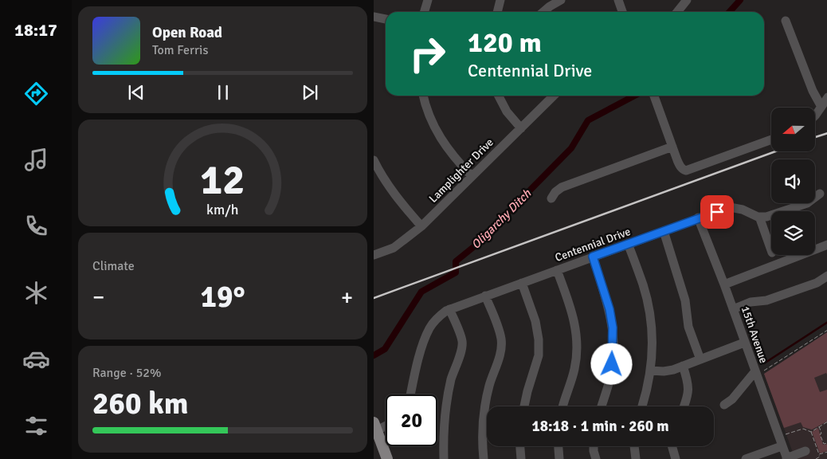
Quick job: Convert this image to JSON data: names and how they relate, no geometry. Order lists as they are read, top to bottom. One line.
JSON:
{"streets":{"street":["Lamplighter Drive","Centennial Drive","15th Avenue"]},"crossings":[["Centennial Drive","15th Avenue"]],"water":["Oligarchy Ditch"],"north":"left","page":{"tabs":"18:17","turn":["120 m","Centennial Drive"],"song":["Open Road","Tom Ferris"],"tile":["Climate",["Range · 52%","260 km"]],"heat":["−","19°","+"],"limit":"20","trip":"18:18 · 1 min · 260 m","gauge":["12","km/h"]}}
